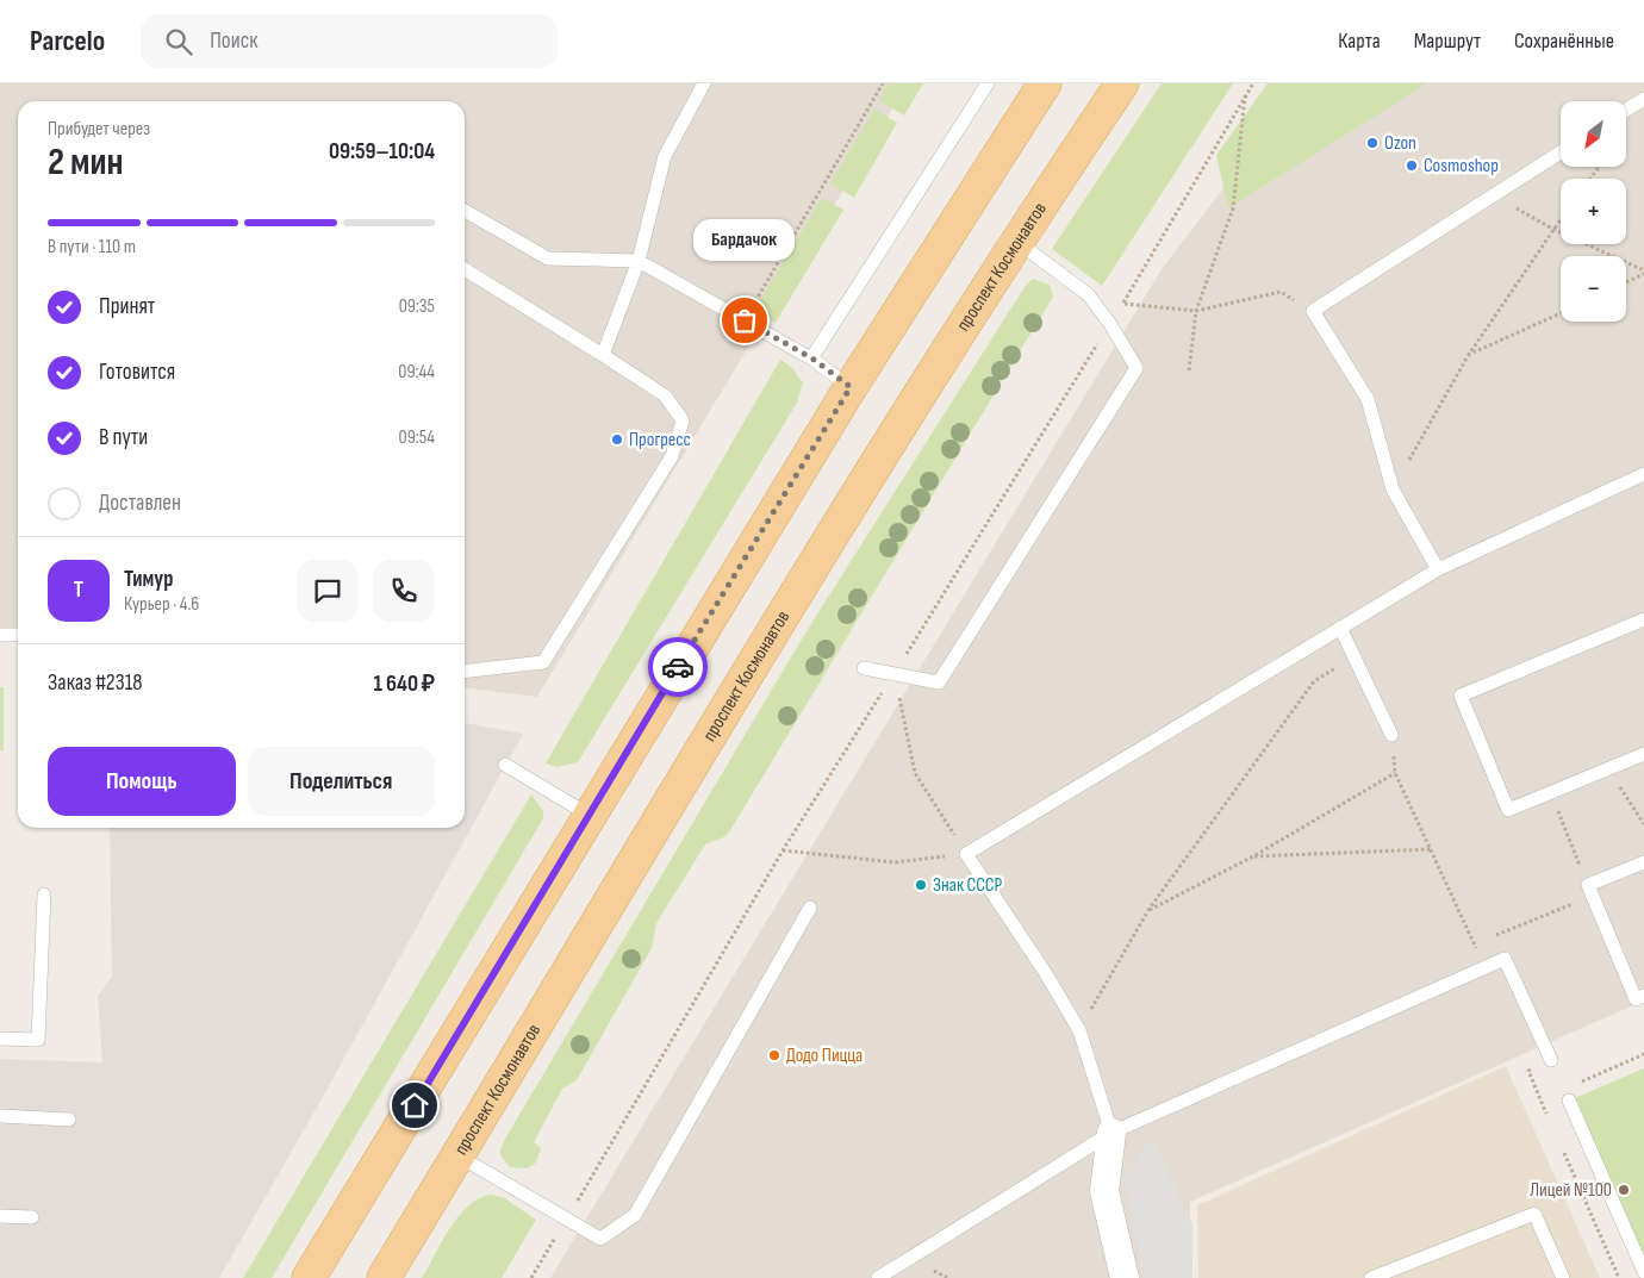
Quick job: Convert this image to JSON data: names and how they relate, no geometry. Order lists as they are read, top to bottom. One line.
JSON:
{"streets":{"main road":["проспект Космонавтов"]},"places":["Ozon","Cosmoshop","Бардачок","Прогресс","Знак СССР","Додо Пицца","Лицей №100"],"north":"bottom left","page":{"header":"Parcelo","search":"Поиск","nav":["Карта","Маршрут","Сохранённые"],"map_buttons":["+","−"],"heading":["2 мин","Прибудет через","09:59–10:04"],"panel":["Тимур","Курьер · 4.6","Заказ #2318","1 640 ₽"],"bar":"В пути · 110 m","bubble":"Бардачок","list":[["Принят","09:35"],["Готовится","09:44"],["В пути","09:54"],"Доставлен"],"round":"Т","buttons":["Помощь","Поделиться"]}}
